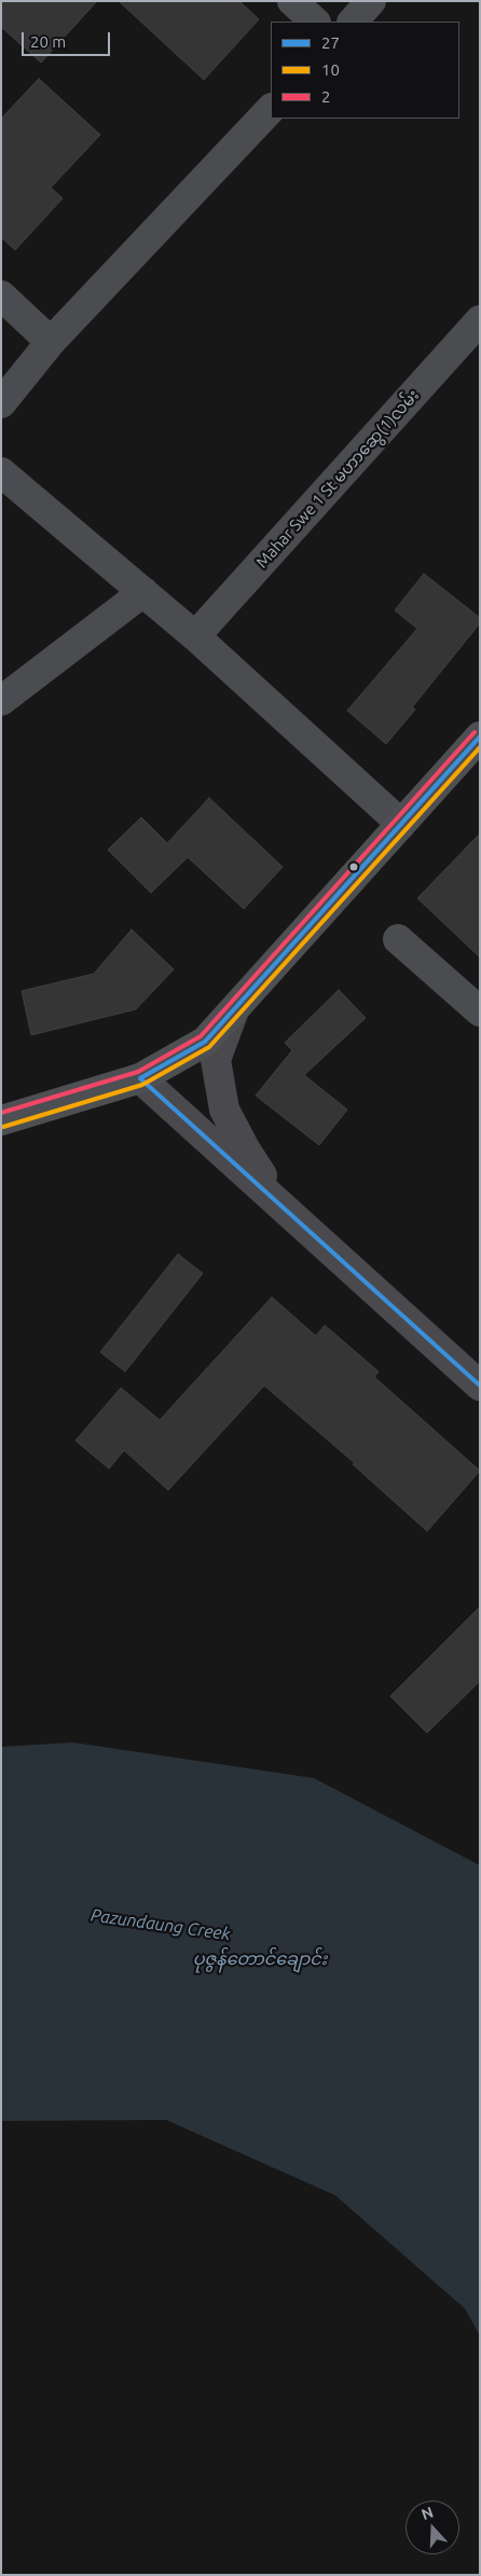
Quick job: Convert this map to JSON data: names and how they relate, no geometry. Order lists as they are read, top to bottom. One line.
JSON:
{"streets":{"street":["Mahar Swe 1 St မဟာဆွေ(1)လမ်း"]},"water":["Pazundaung Creek","ပုဇွန်တောင်ချောင်း"],"lines":["transit line 2","transit line 27","transit line 10"],"legend":["27","10","2"],"scale_bar":"20 m","north":"top"}
